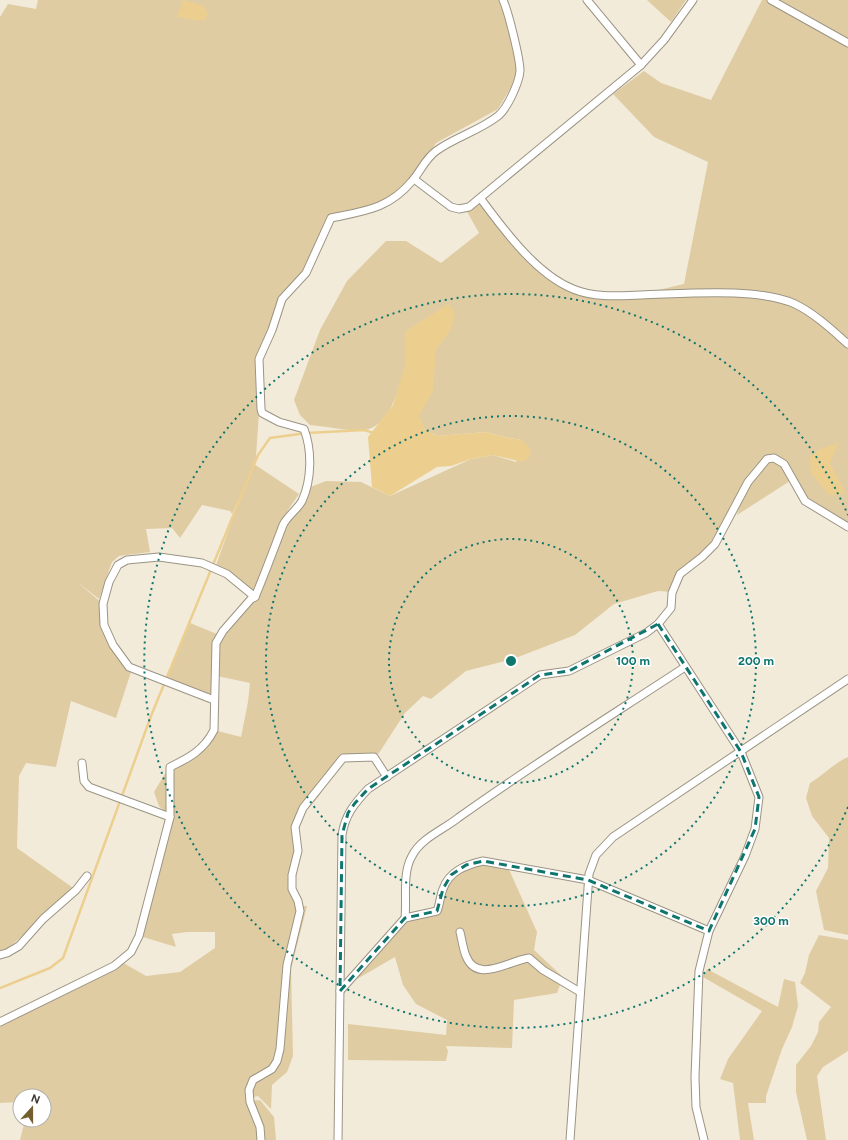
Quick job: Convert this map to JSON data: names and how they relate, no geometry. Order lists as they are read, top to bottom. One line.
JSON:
{"north":"top","rings":["100 m","200 m","300 m"]}
